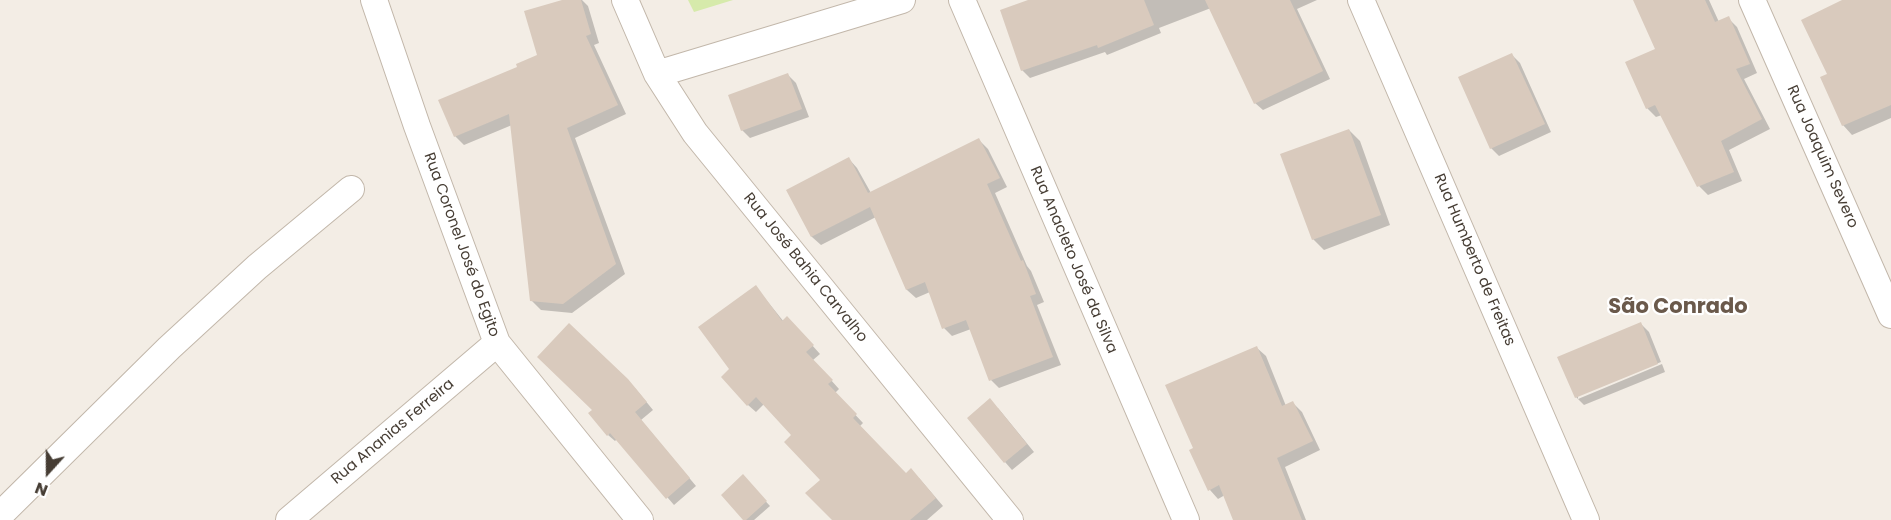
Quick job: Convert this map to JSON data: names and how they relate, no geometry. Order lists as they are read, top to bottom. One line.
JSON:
{"streets":{"street":["Rua Joaquim Severo","Rua Coronel José do Egito","Rua Anacleto José da Silva","Rua Humberto de Freitas","Rua José Bahia Carvalho","Rua Ananias Ferreira"]},"crossings":[["Rua Coronel José do Egito","Rua Ananias Ferreira"]],"districts":["São Conrado"],"north":"bottom"}
